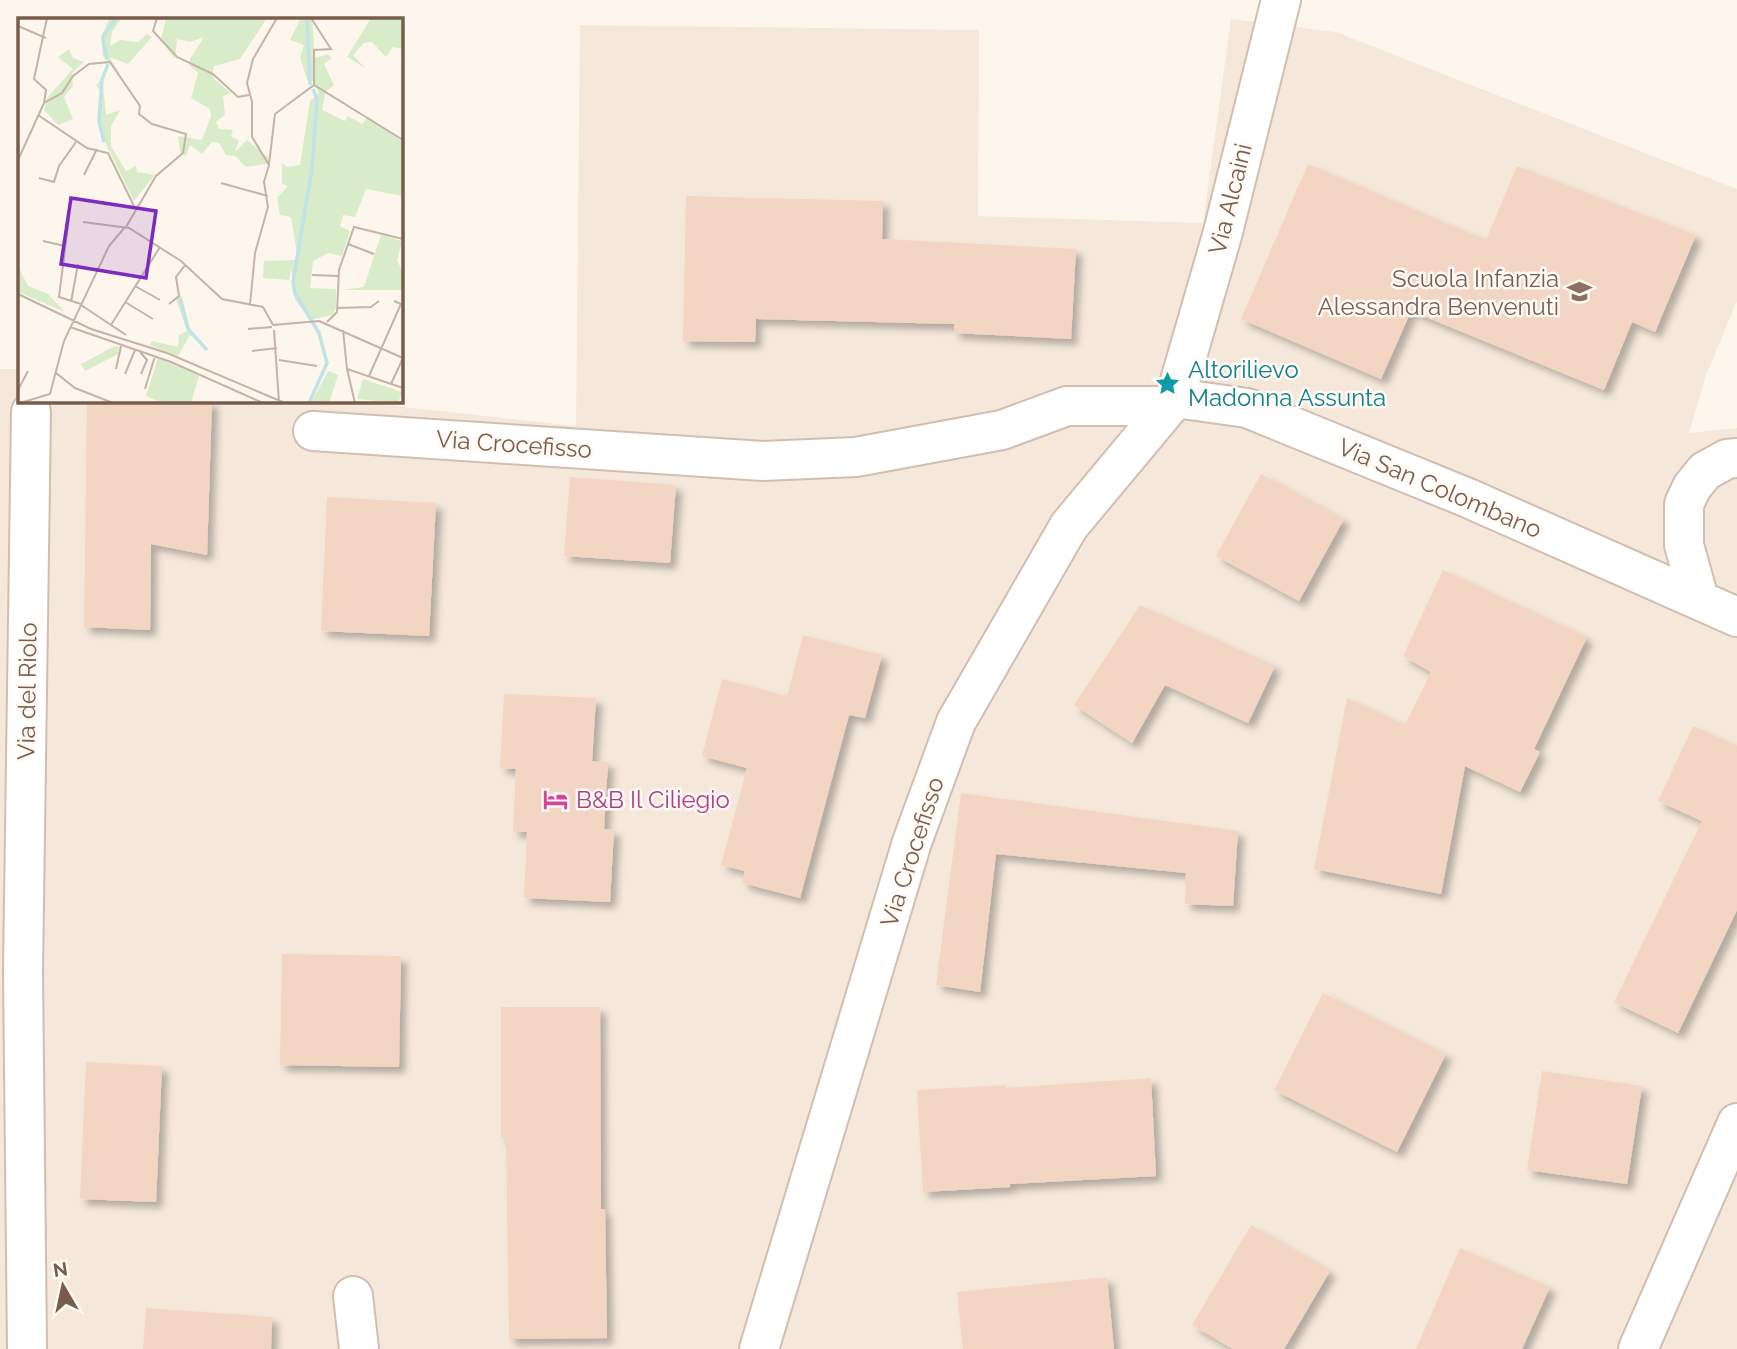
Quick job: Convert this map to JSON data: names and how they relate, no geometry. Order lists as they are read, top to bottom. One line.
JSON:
{"streets":{"street":["Via Alcaini","Via Crocefisso","Via San Colombano","Via del Riolo"]},"crossings":[["Via Alcaini","Via Crocefisso"],["Via Alcaini","Via San Colombano"],["Via Crocefisso","Via San Colombano"]],"places":{"school or university":["Scuola Infanzia Alessandra Benvenuti"],"place":["Altorilievo Madonna Assunta"],"hotel":["B&B Il Ciliegio"]},"north":"top"}
